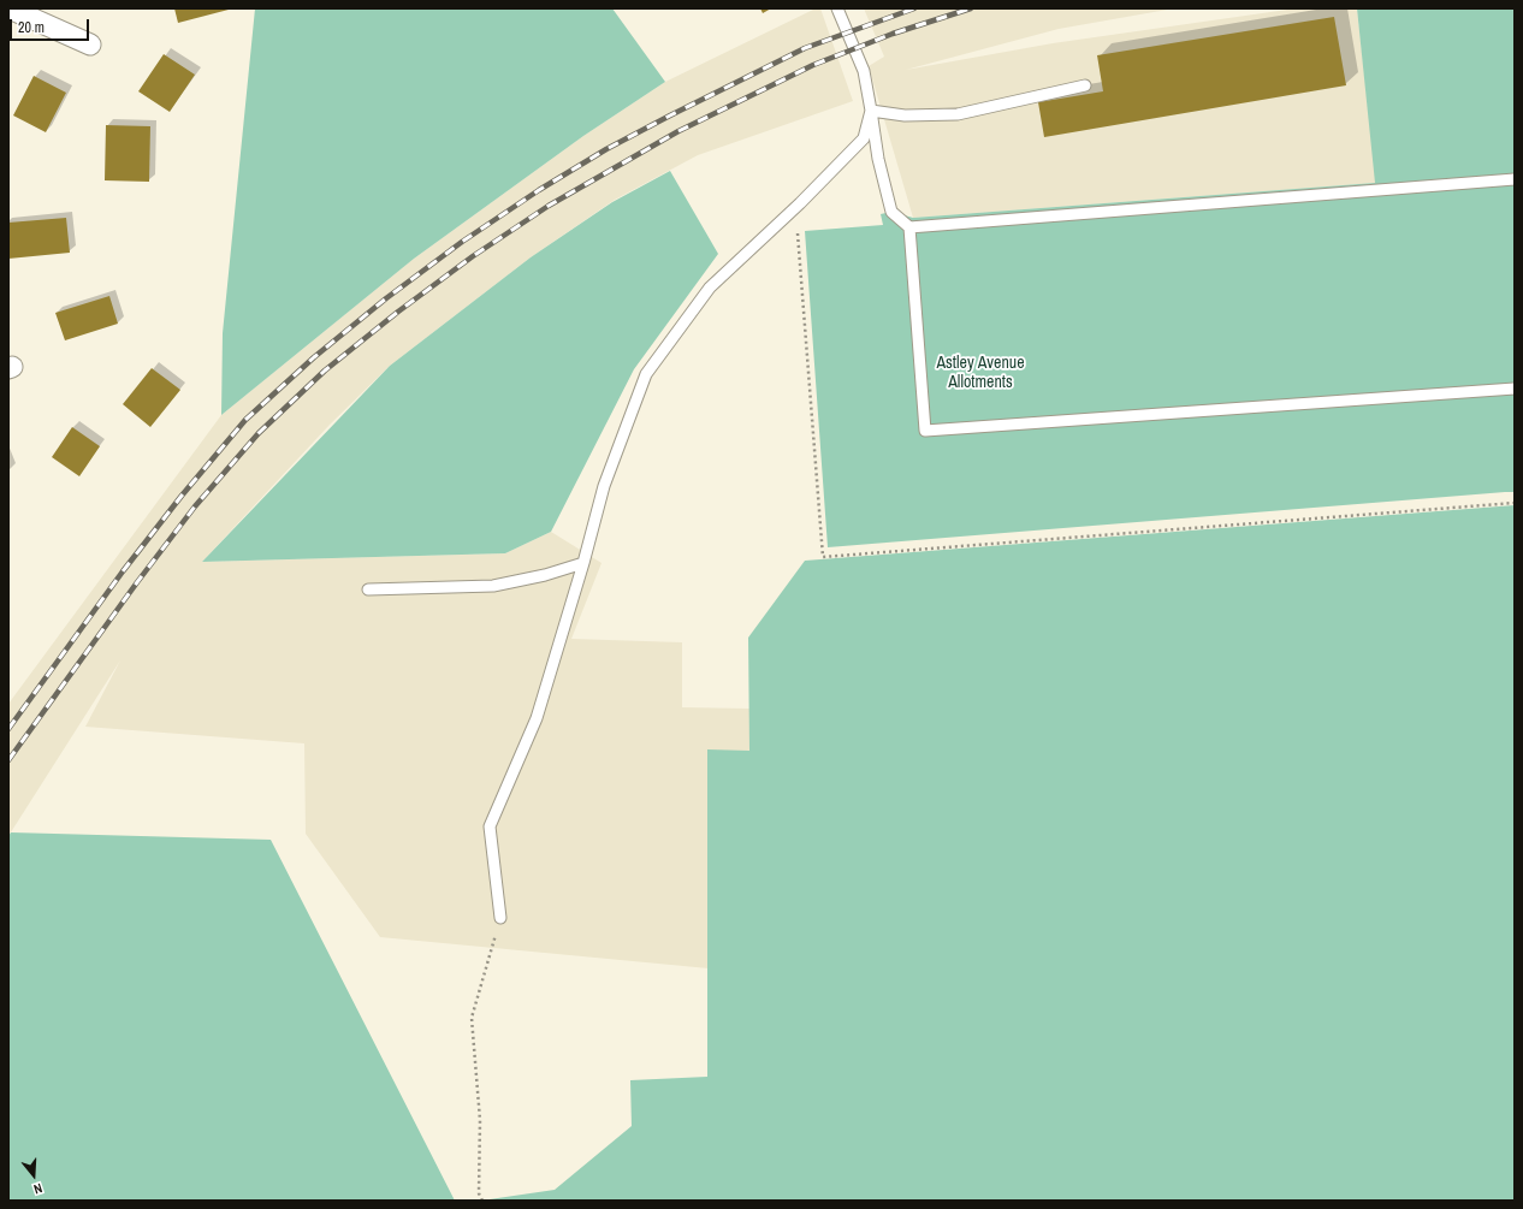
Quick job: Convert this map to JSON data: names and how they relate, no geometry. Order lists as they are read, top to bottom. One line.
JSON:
{"parks":["Astley Avenue Allotments"],"scale_bar":"20 m","north":"bottom"}
